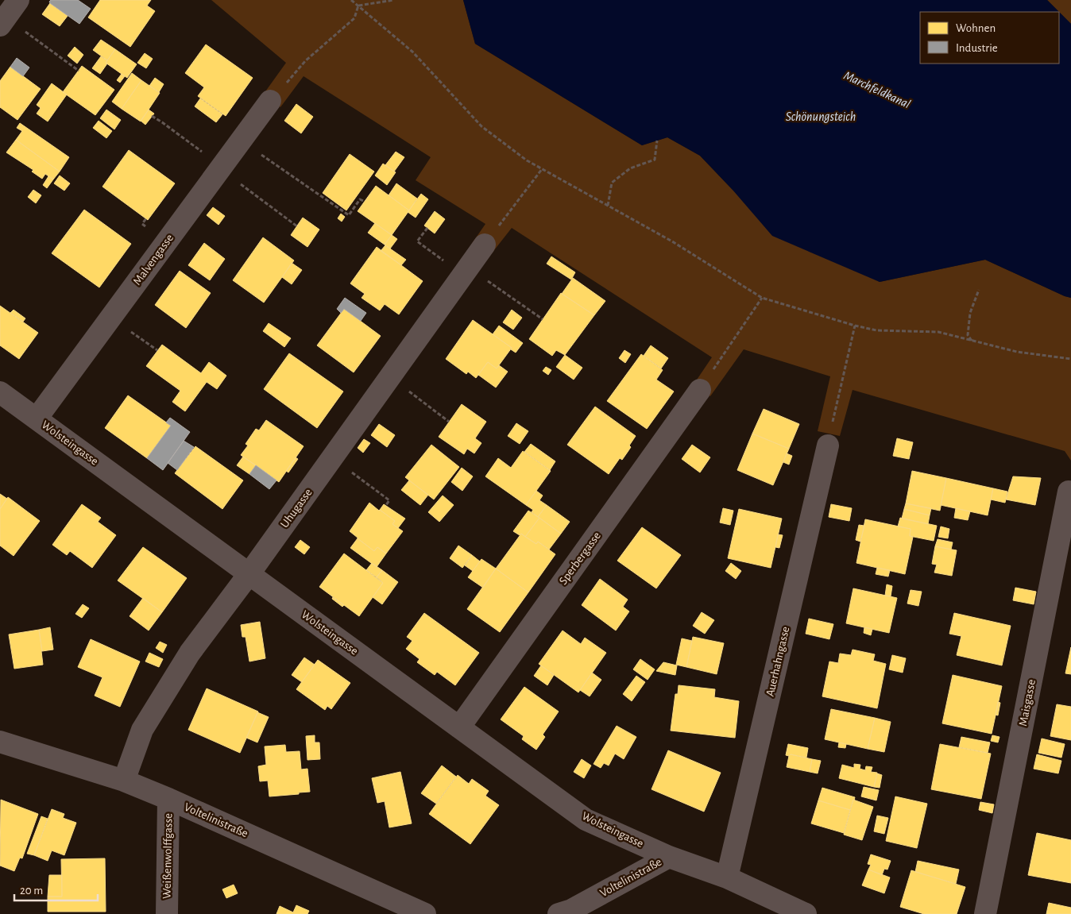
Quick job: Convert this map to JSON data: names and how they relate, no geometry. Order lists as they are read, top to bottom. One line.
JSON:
{"streets":{"street":["Malvengasse","Wolsteingasse","Uhugasse","Sperbergasse","Auerhahngasse","Maisgasse","Voltelinistraße","Weißenwolffgasse"]},"crossings":[["Malvengasse","Wolsteingasse"],["Wolsteingasse","Uhugasse"],["Wolsteingasse","Sperbergasse"],["Wolsteingasse","Voltelinistraße"],["Uhugasse","Voltelinistraße"],["Auerhahngasse","Voltelinistraße"],["Voltelinistraße","Weißenwolffgasse"]],"water":["Marchfeldkanal","Schönungsteich"],"legend":["Wohnen","Industrie"],"scale_bar":"20 m"}
